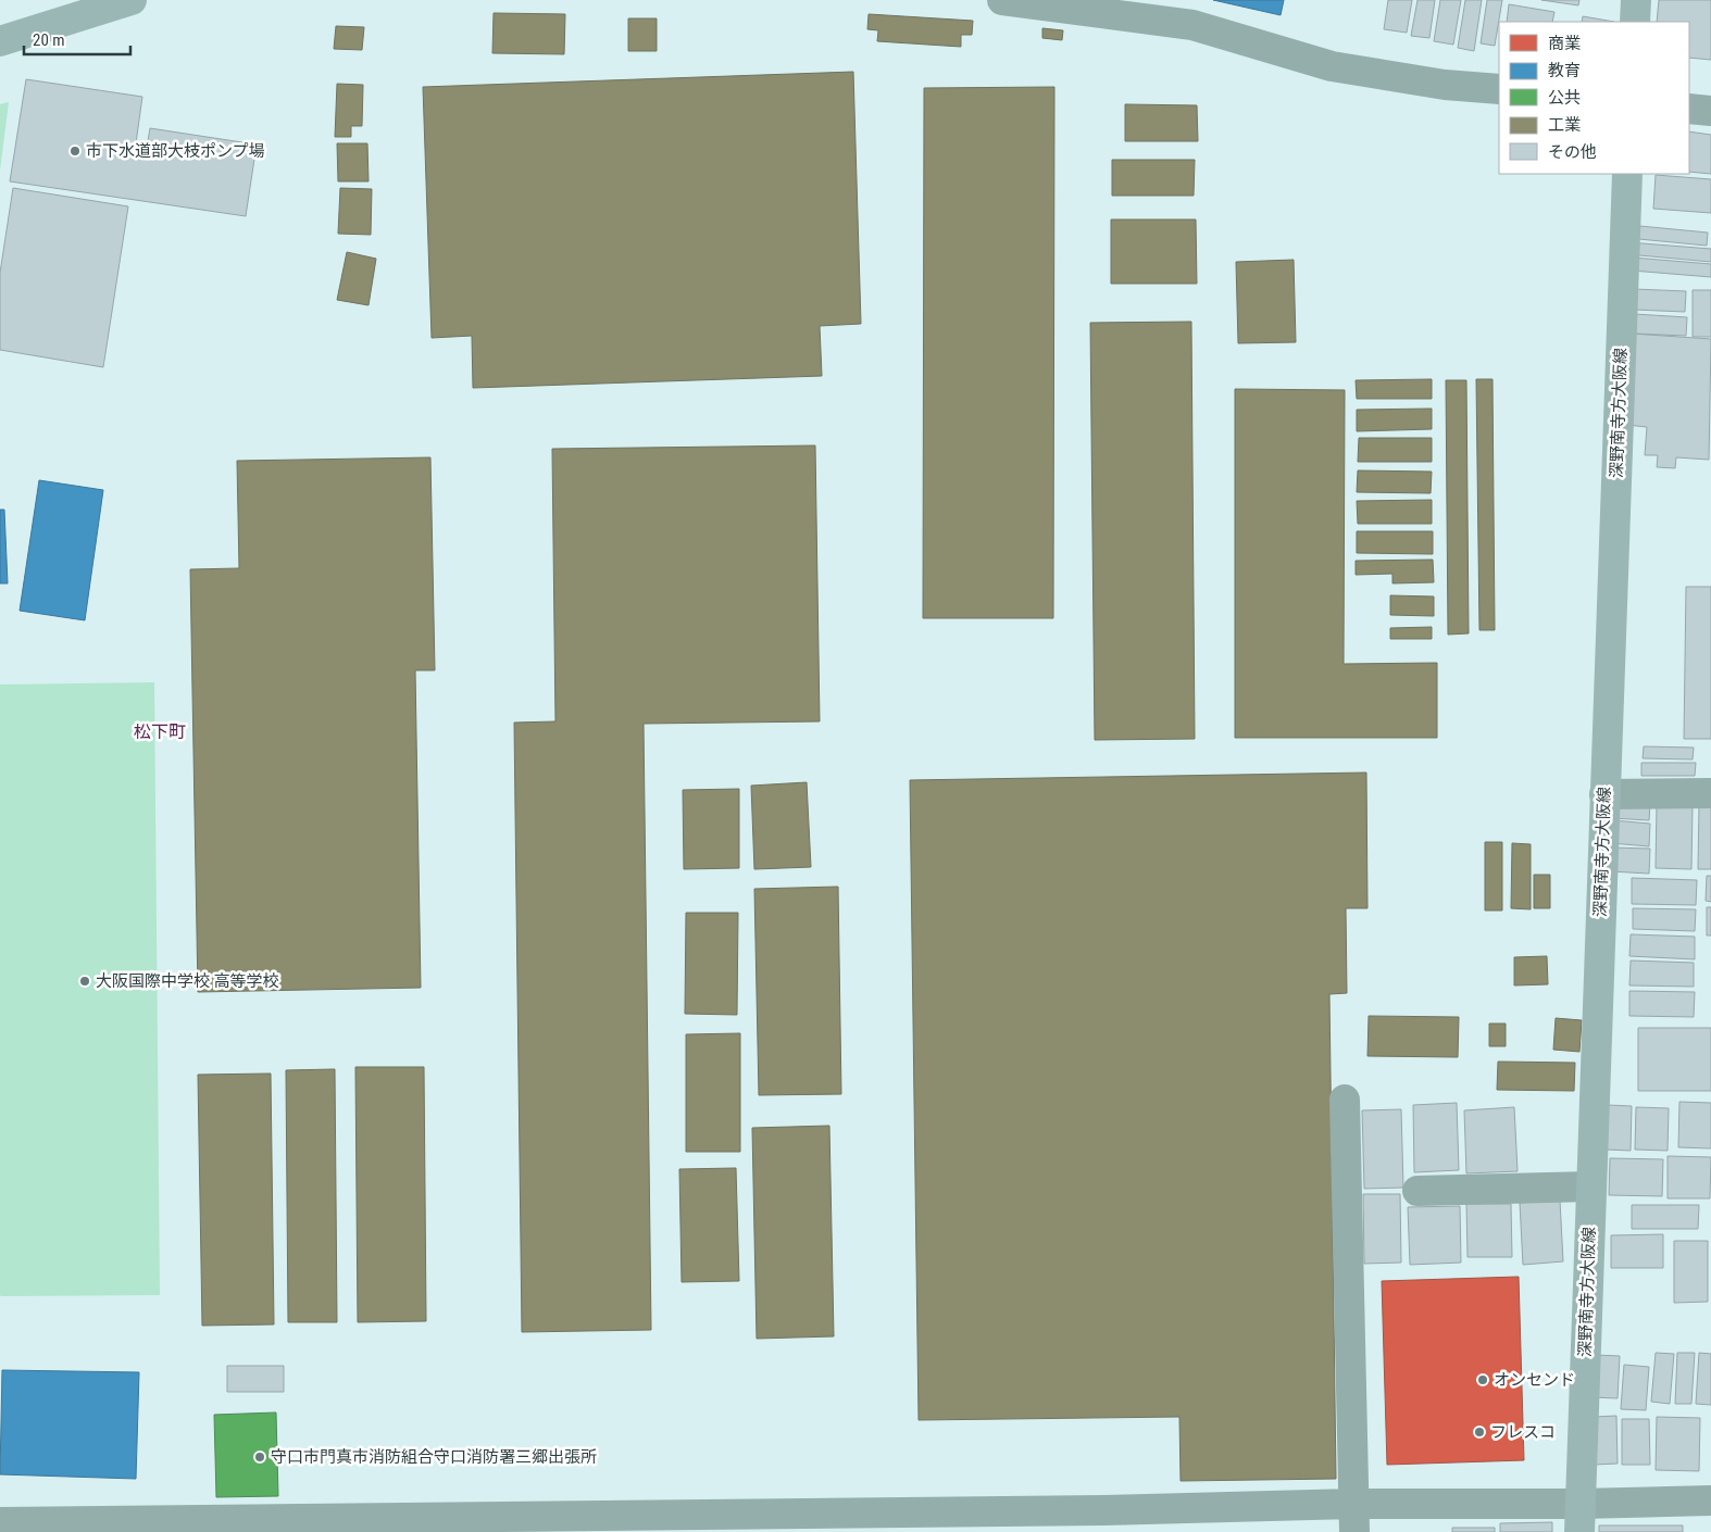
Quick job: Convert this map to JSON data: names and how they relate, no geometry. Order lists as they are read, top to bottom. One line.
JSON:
{"streets":{"main road":["深野南寺方大阪線"]},"districts":["松下町"],"places":["市下水道部大枝ポンプ場","大阪国際中学校 高等学校","オンセンド","フレスコ","守口市門真市消防組合守口消防署三郷出張所"],"legend":["商業","教育","公共","工業","その他"],"scale_bar":"20 m"}
